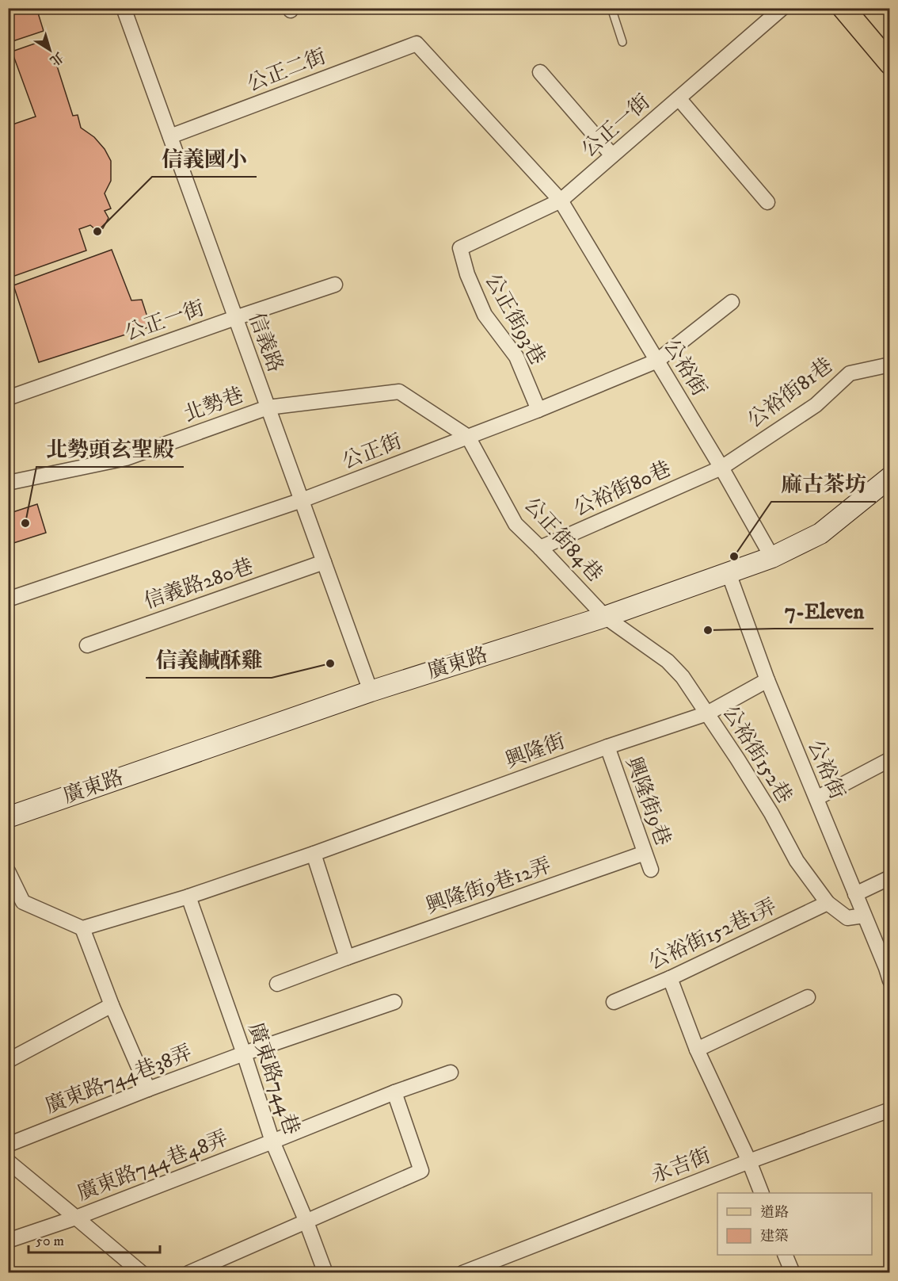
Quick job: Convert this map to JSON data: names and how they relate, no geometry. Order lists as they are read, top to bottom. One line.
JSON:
{"streets":{"street":["公正二街","公正一街","公正街93巷","信義路","公裕街","公裕街81巷","北勢巷","公正街","公裕街80巷","公正街84巷","信義路280巷","廣東路","興隆街","公裕街152巷","興隆街9巷","興隆街9巷12弄","公裕街152巷1弄","廣東路744巷","廣東路744巷38弄","廣東路744巷48弄","永吉街"]},"crossings":[["公正二街","信義路"],["公正二街","公裕街"],["公正一街","公正街93巷"],["公正一街","信義路"],["公正一街","公裕街"],["公正街93巷","公正街"],["信義路","北勢巷"],["信義路","公正街"],["信義路","信義路280巷"],["信義路","廣東路"],["公裕街","公裕街81巷"],["公裕街","公正街"],["公裕街","公裕街80巷"],["公裕街","廣東路"],["公裕街","興隆街"],["公裕街","公裕街152巷"],["公裕街81巷","公裕街80巷"],["北勢巷","公正街"],["北勢巷","公正街84巷"],["公正街","公正街84巷"],["公裕街80巷","公正街84巷"],["公正街84巷","廣東路"],["公正街84巷","公裕街152巷"],["廣東路","公裕街152巷"],["興隆街","公裕街152巷"],["興隆街","興隆街9巷"],["公裕街152巷","公裕街152巷1弄"],["興隆街9巷","興隆街9巷12弄"],["廣東路744巷","廣東路744巷38弄"],["廣東路744巷","廣東路744巷48弄"]],"places":["信義國小","北勢頭玄聖殿","麻古茶坊","7-Eleven","信義鹹酥雞"],"legend":["道路","建築"],"scale_bar":"50 m","north":"bottom right"}
